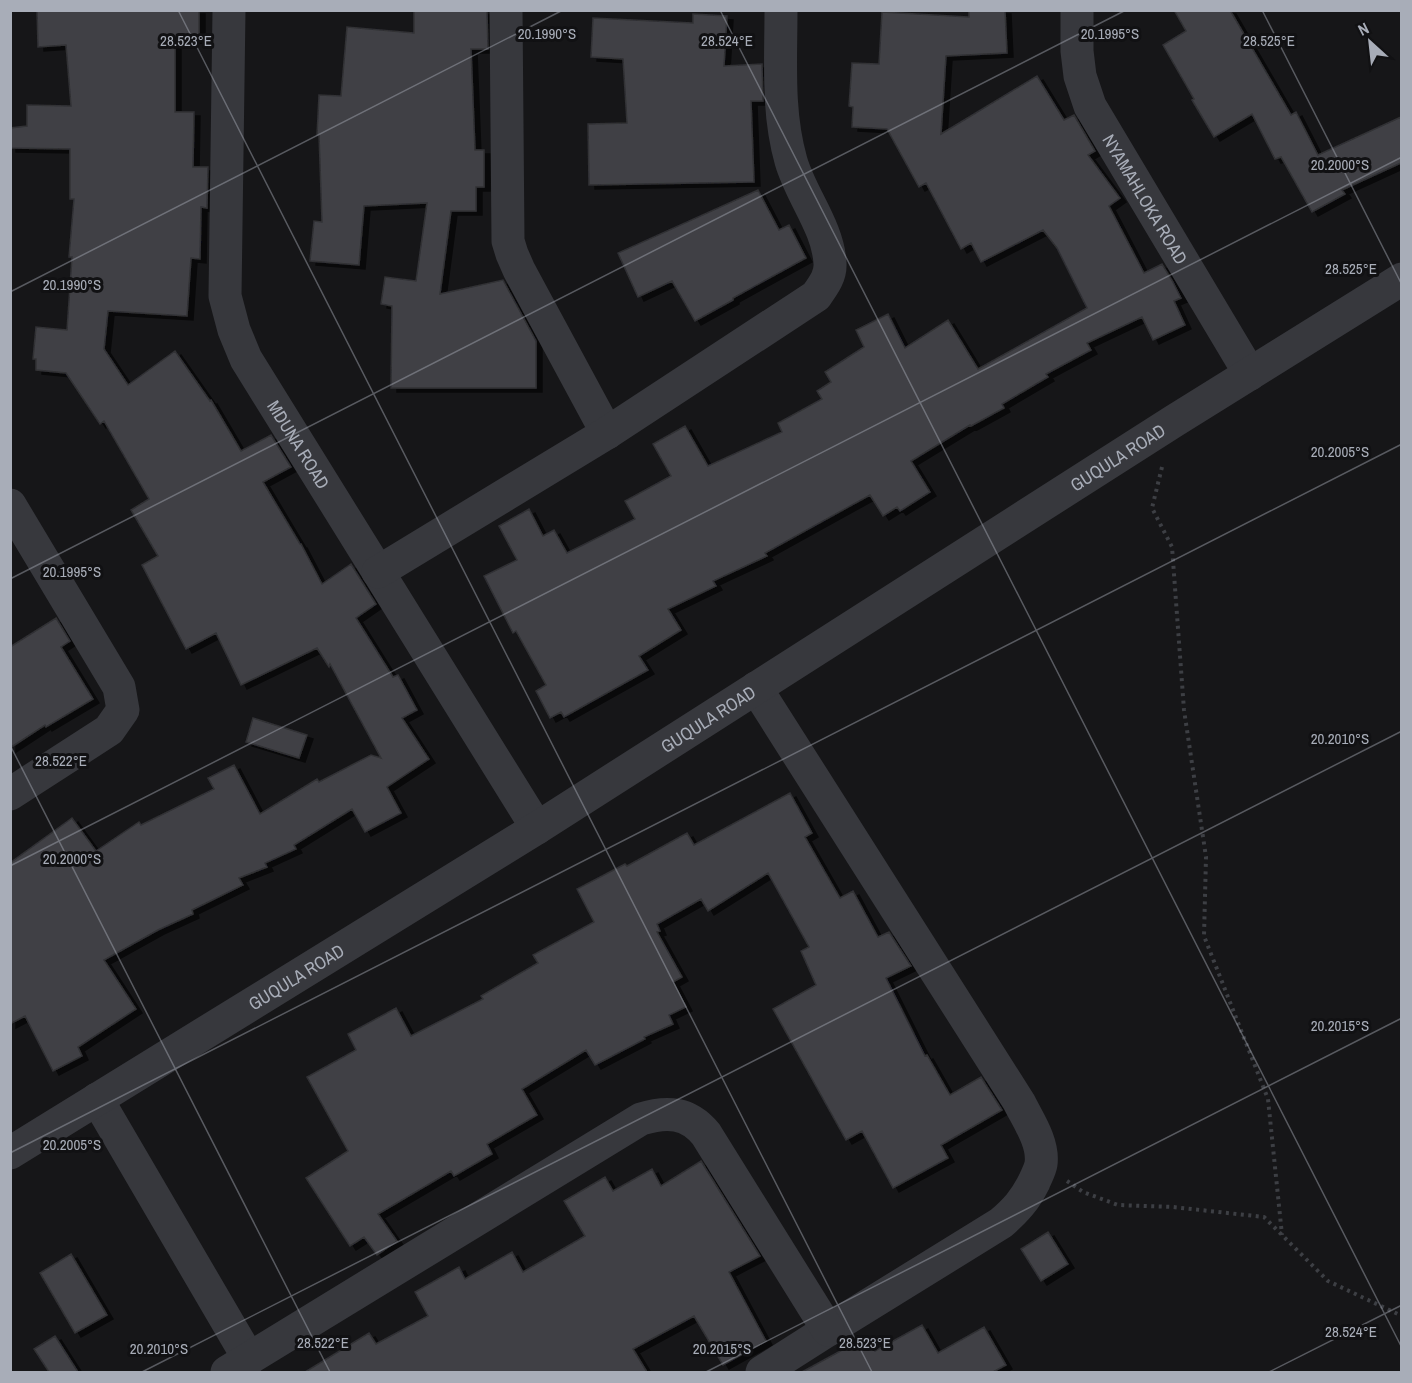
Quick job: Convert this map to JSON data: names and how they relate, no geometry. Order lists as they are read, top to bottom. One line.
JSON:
{"streets":{"street":["NYAMAHLOKA ROAD","MDUNA ROAD","GUQULA ROAD"]},"crossings":[["NYAMAHLOKA ROAD","GUQULA ROAD"],["MDUNA ROAD","GUQULA ROAD"]],"north":"top left","coordinates":["20.1995°S","20.1990°S","28.523°E","28.524°E","28.525°E","20.2000°S","20.2005°S","20.2010°S","28.522°E","20.2015°S"]}
